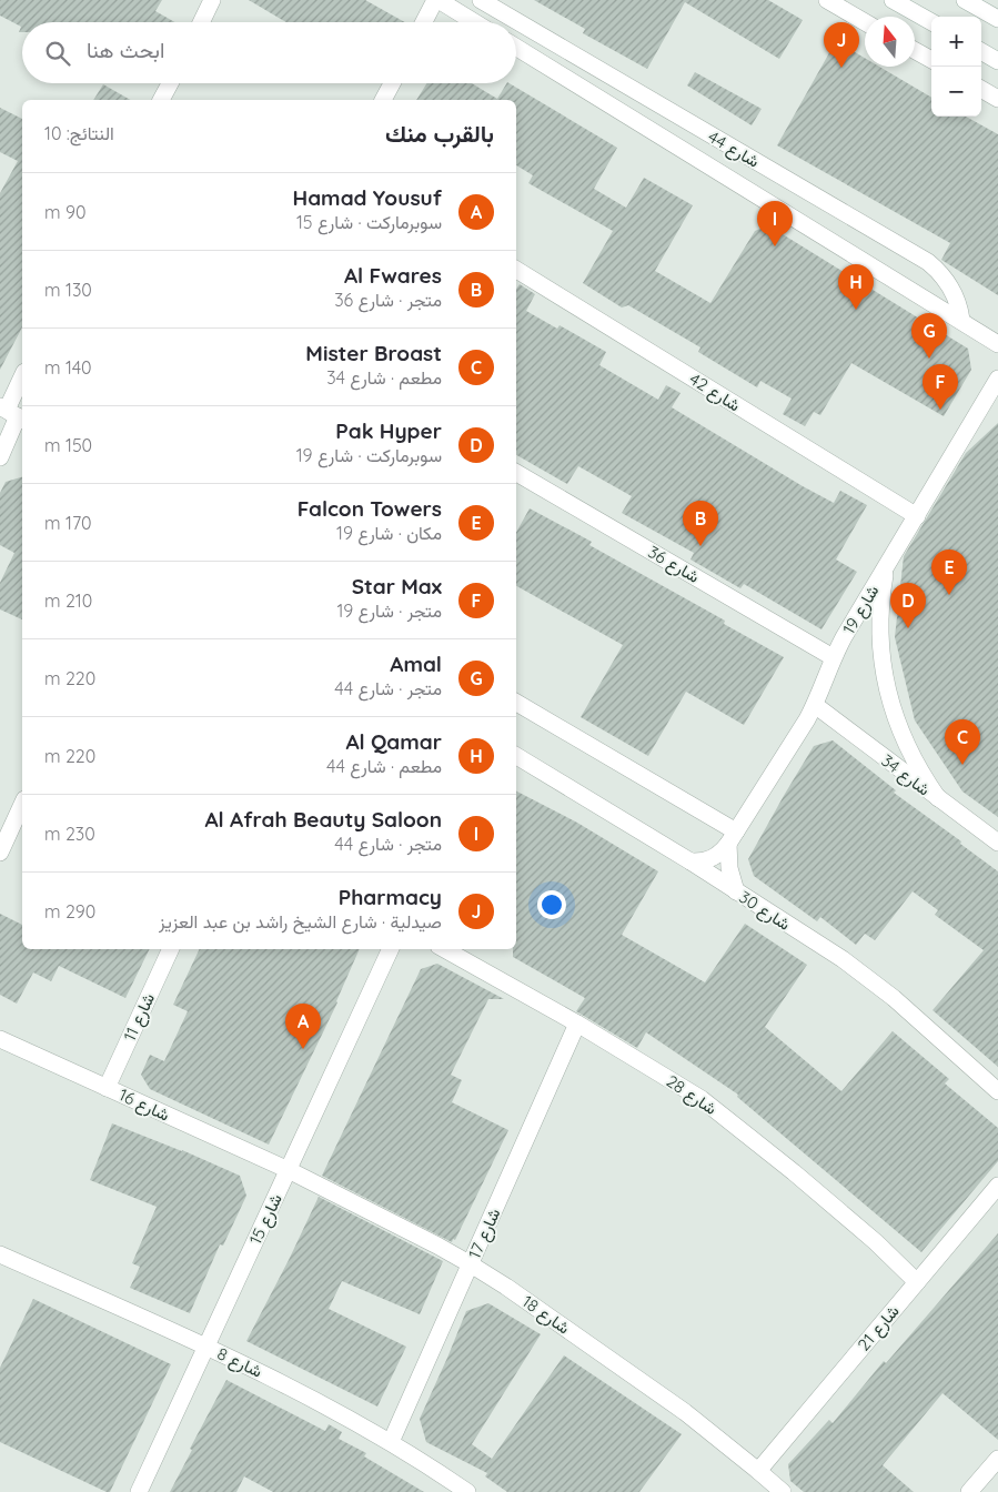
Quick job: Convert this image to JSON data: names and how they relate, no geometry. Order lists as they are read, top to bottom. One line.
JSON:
{"streets":{"street":["شارع 44","شارع 42","شارع 36","شارع 19","شارع 34","شارع 30","شارع 11","شارع 28","شارع 16","شارع 15","شارع 17","شارع 18","شارع 21","شارع 8"]},"crossings":[["شارع 42","شارع 19"],["شارع 36","شارع 19"],["شارع 19","شارع 34"],["شارع 19","شارع 30"],["شارع 11","شارع 16"],["شارع 28","شارع 17"],["شارع 28","شارع 21"],["شارع 16","شارع 15"],["شارع 16","شارع 18"],["شارع 15","شارع 18"],["شارع 15","شارع 8"],["شارع 17","شارع 18"],["شارع 17","شارع 8"],["شارع 18","شارع 21"]],"north":"top","page":{"map_buttons":["+","−"],"pins":["J","I","H","G","F","B","E","D","C","A"],"search":"ابحث هنا","heading":["بالقرب منك","النتائج: 10"],"list":[{"mark":"A","name":"Hamad Yousuf","note":"سوبرماركت · شارع 15","value":"90 m"},{"mark":"B","name":"Al Fwares","note":"متجر · شارع 36","value":"130 m"},{"mark":"C","name":"Mister Broast","note":"مطعم · شارع 34","value":"140 m"},{"mark":"D","name":"Pak Hyper","note":"سوبرماركت · شارع 19","value":"150 m"},{"mark":"E","name":"Falcon Towers","note":"مكان · شارع 19","value":"170 m"},{"mark":"F","name":"Star Max","note":"متجر · شارع 19","value":"210 m"},{"mark":"G","name":"Amal","note":"متجر · شارع 44","value":"220 m"},{"mark":"H","name":"Al Qamar","note":"مطعم · شارع 44","value":"220 m"},{"mark":"I","name":"Al Afrah Beauty Saloon","note":"متجر · شارع 44","value":"230 m"},{"mark":"J","name":"Pharmacy","note":"صيدلية · شارع الشيخ راشد بن عبد العزيز","value":"290 m"}]}}
